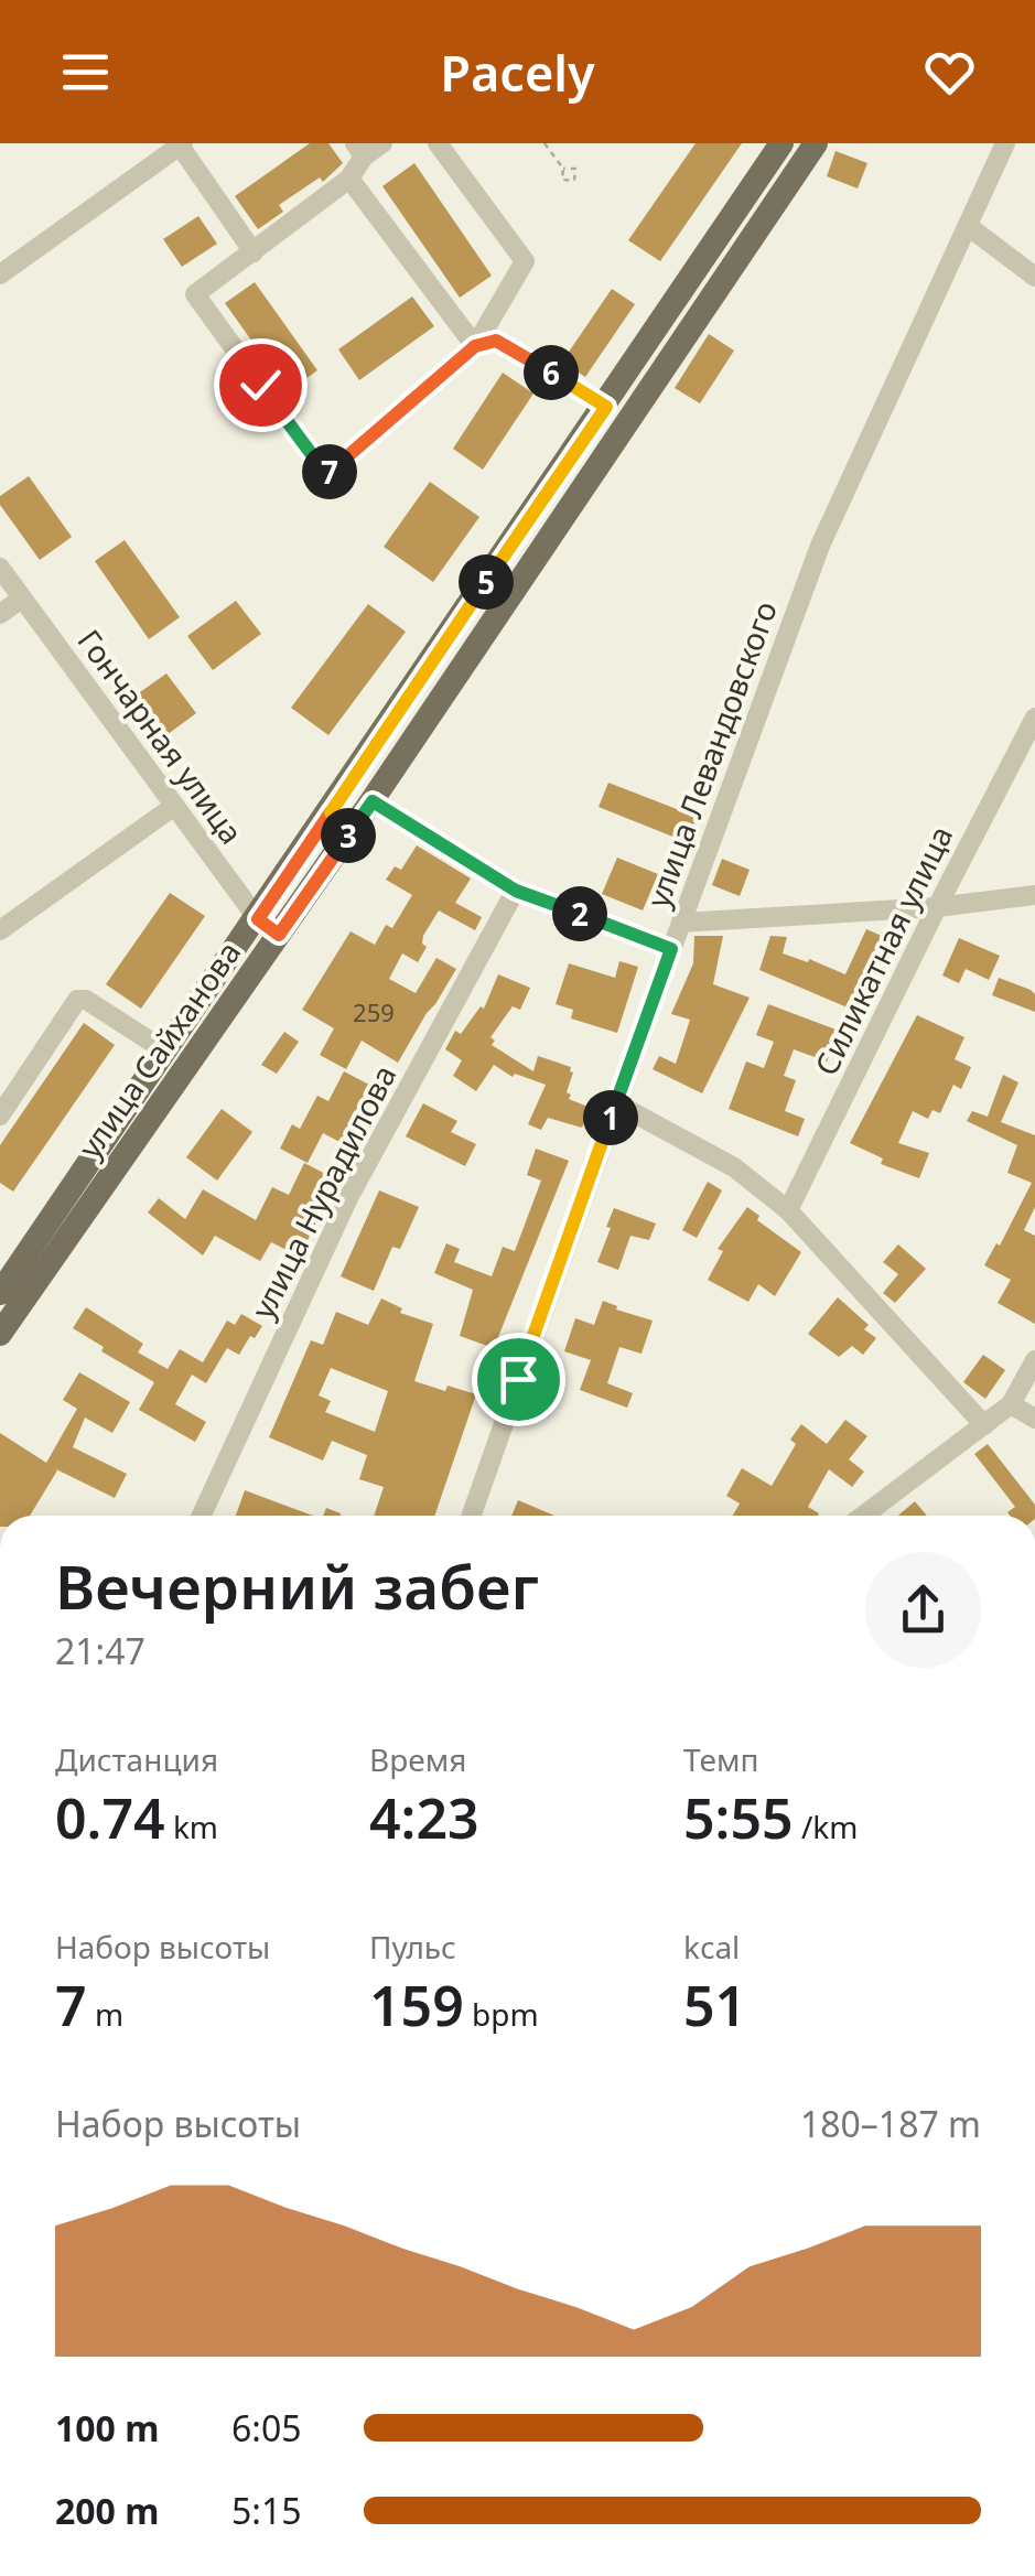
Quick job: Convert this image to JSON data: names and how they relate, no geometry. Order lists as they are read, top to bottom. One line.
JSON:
{"streets":{"main road":["улица Сайханова"],"street":["Гончарная улица","улица Левандовского","Силикатная улица","улица Нурадилова"]},"crossings":[["Гончарная улица","улица Сайханова"]],"house_numbers":["259"],"page":{"header":"Pacely","pins":["6","7","5","3","2","1"],"heading":["Вечерний забег","21:47"],"stats":[["Дистанция","0.74 km"],["Время","4:23"],["Темп","5:55 /km"],["Набор высоты","7 m"],["Пульс","159 bpm"],["kcal","51"]],"chart":["Набор высоты","180–187 m"],"list":[{"name":"100 m","note":"6:05"},{"name":"200 m","note":"5:15"}]}}
